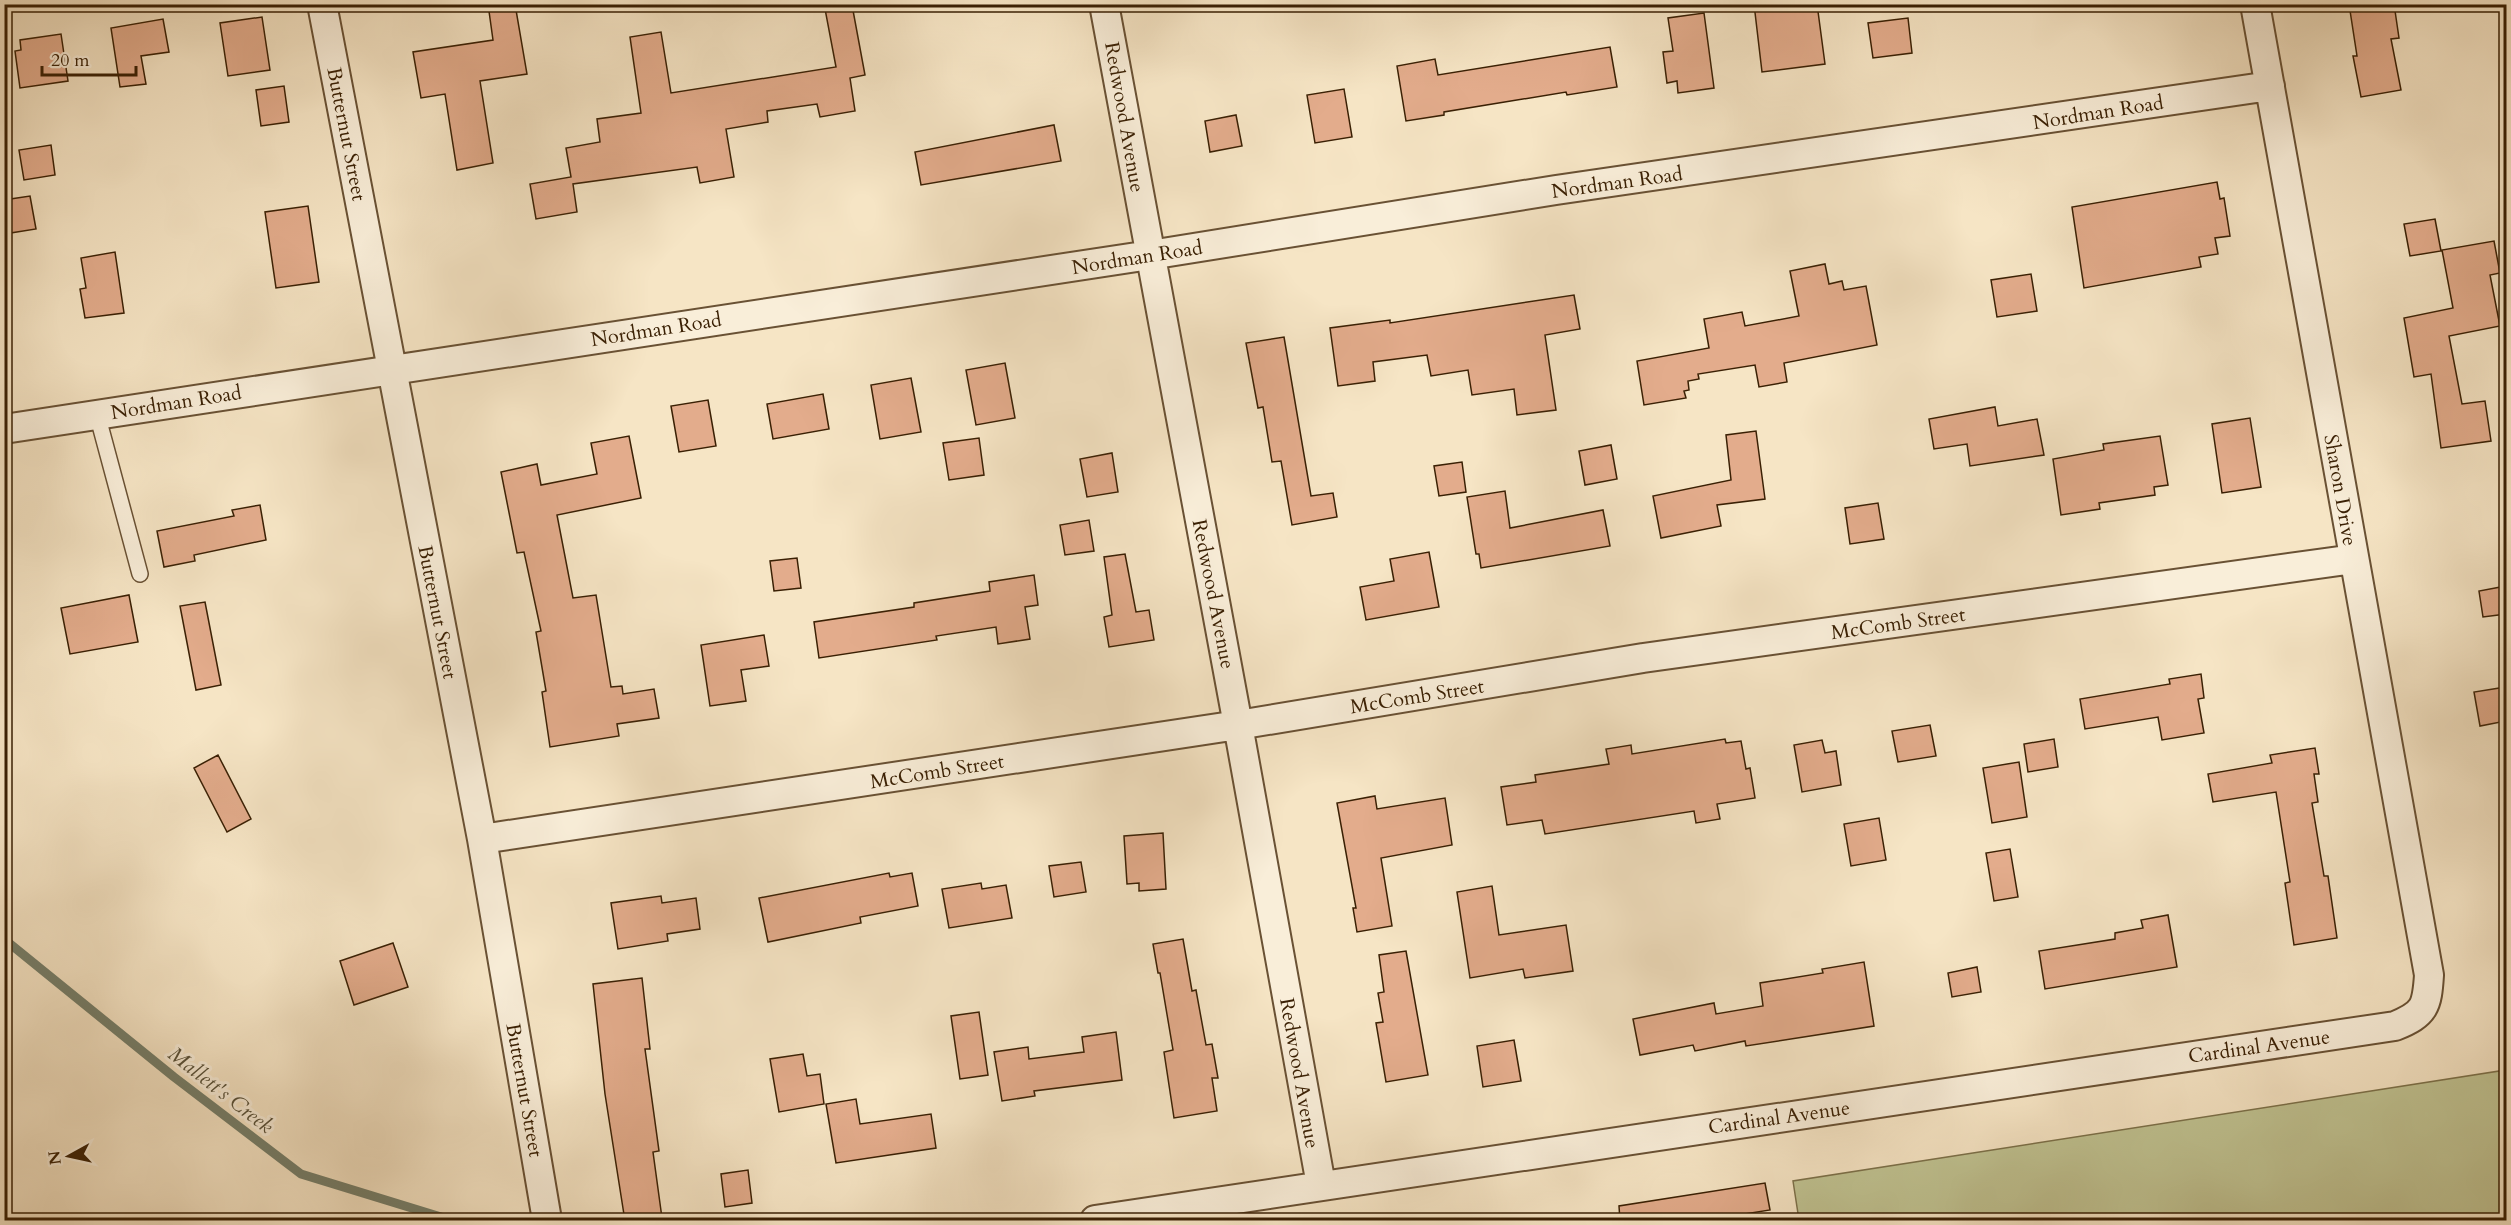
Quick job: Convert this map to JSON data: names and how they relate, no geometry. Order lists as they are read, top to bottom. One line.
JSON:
{"streets":{"street":["Nordman Road","Redwood Avenue","Butternut Street","Sharon Drive","McComb Street","Cardinal Avenue"]},"crossings":[["Nordman Road","Redwood Avenue"],["Nordman Road","Butternut Street"],["Nordman Road","Sharon Drive"],["Redwood Avenue","McComb Street"],["Redwood Avenue","Cardinal Avenue"],["Butternut Street","McComb Street"],["Sharon Drive","McComb Street"],["Sharon Drive","Cardinal Avenue"]],"water":["Mallett's Creek"],"scale_bar":"20 m","north":"left"}
